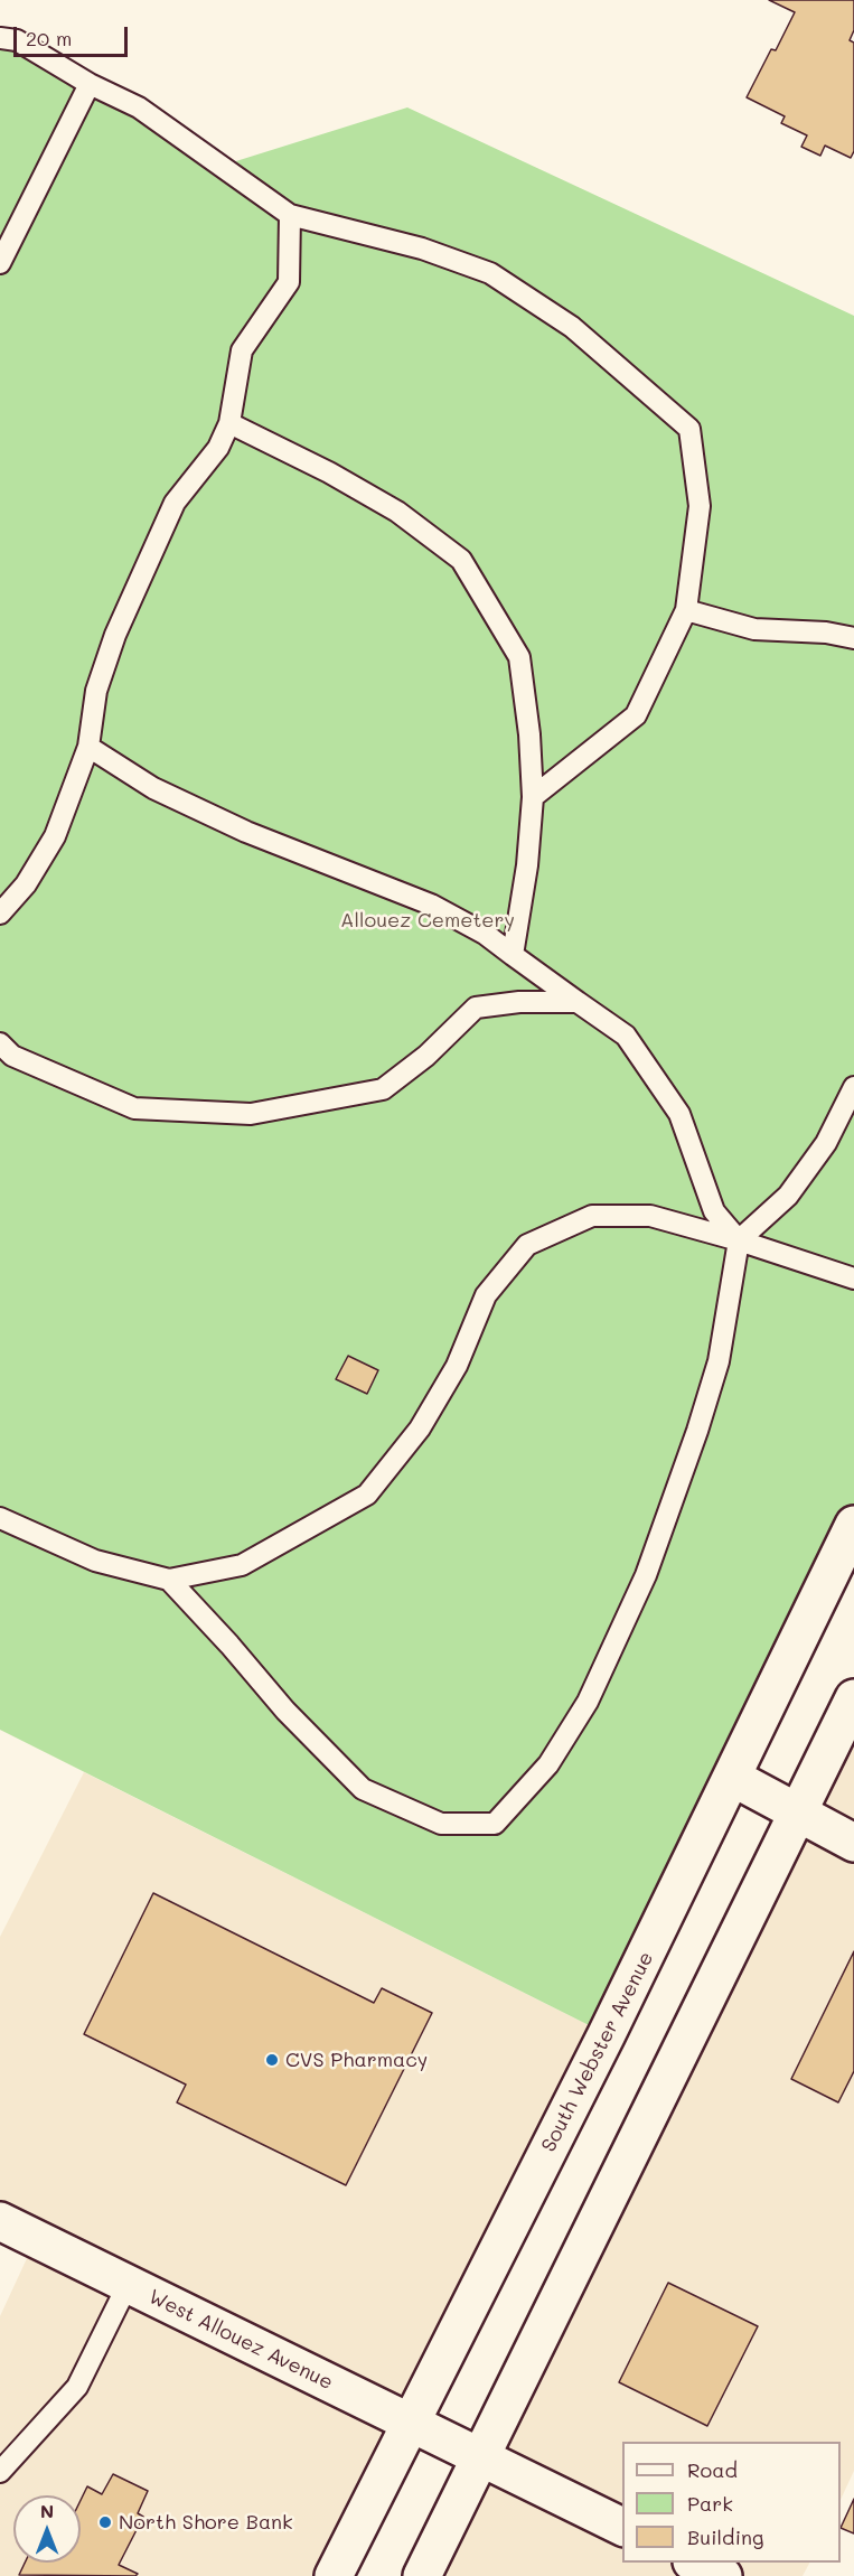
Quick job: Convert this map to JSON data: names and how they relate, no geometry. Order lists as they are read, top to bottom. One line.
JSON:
{"streets":{"main road":["South Webster Avenue","West Allouez Avenue"]},"crossings":[["South Webster Avenue","West Allouez Avenue"]],"parks":["Allouez Cemetery"],"places":["CVS Pharmacy","North Shore Bank"],"legend":["Road","Park","Building"],"scale_bar":"20 m","north":"top"}
